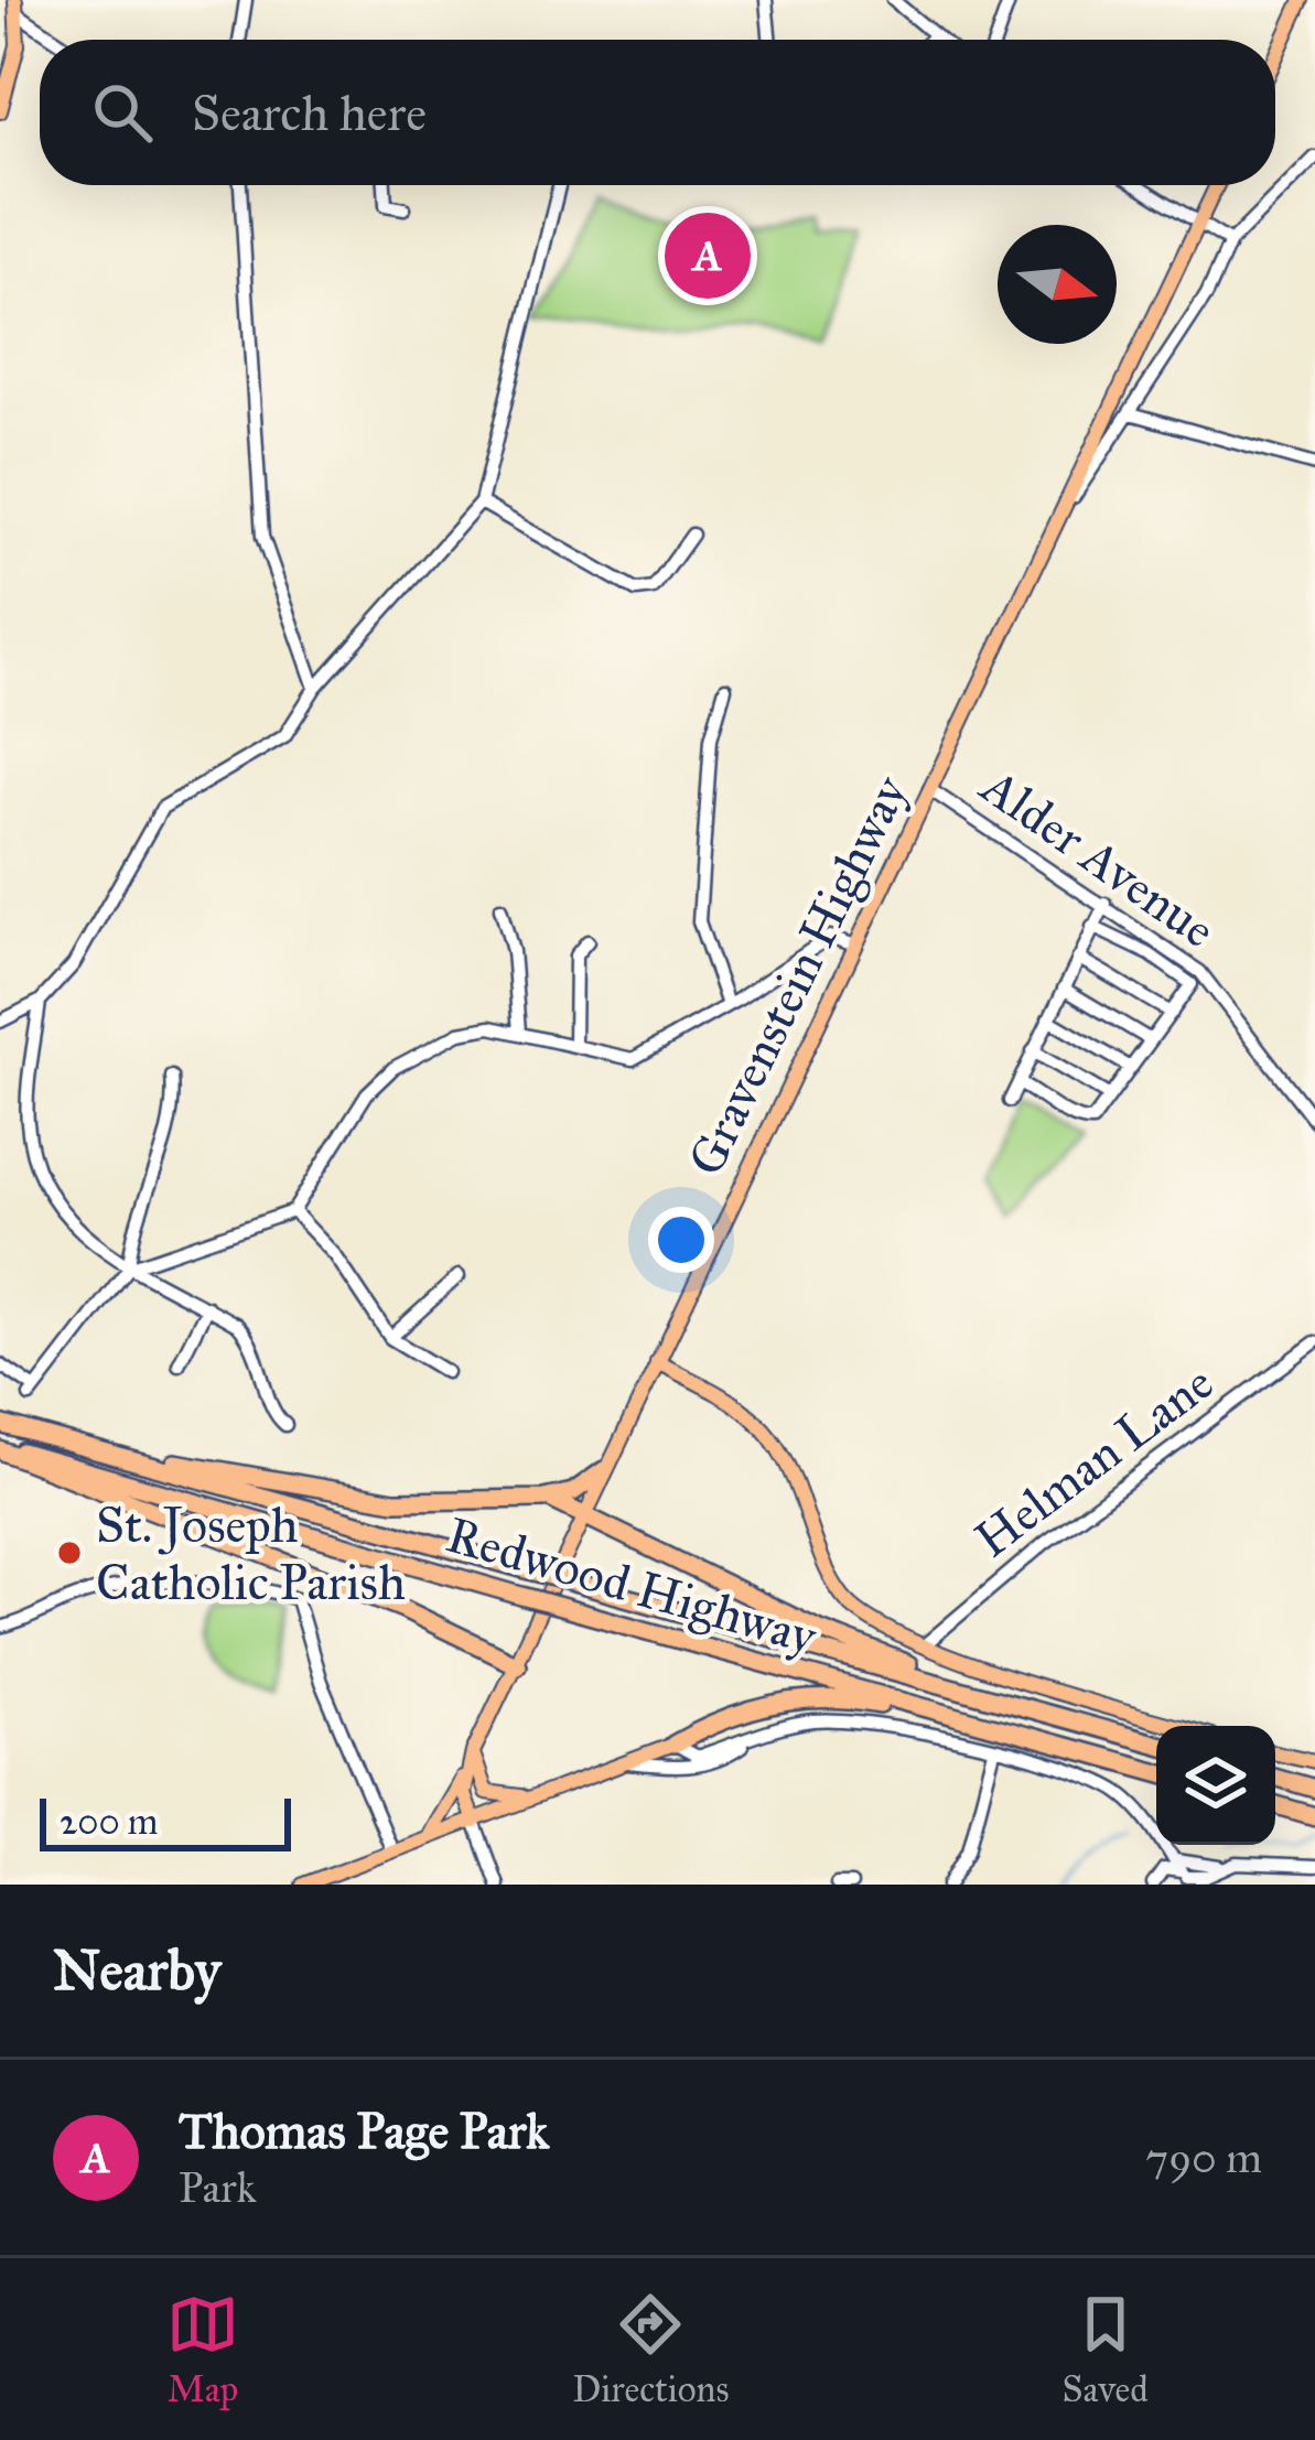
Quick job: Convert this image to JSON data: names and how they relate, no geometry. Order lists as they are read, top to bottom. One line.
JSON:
{"streets":{"highway":["Redwood Highway"],"main road":["Gravenstein Highway"],"street":["Alder Avenue","Helman Lane"]},"crossings":[["Alder Avenue","Gravenstein Highway"]],"places":["St. Joseph Catholic Parish"],"scale_bar":"200 m","north":"right","page":{"search":"Search here","pins":"A","scale":"200 m","heading":"Nearby","list":[{"mark":"A","name":"Thomas Page Park","note":"Park","value":"790 m"}],"nav":["Map","Directions","Saved"]}}
